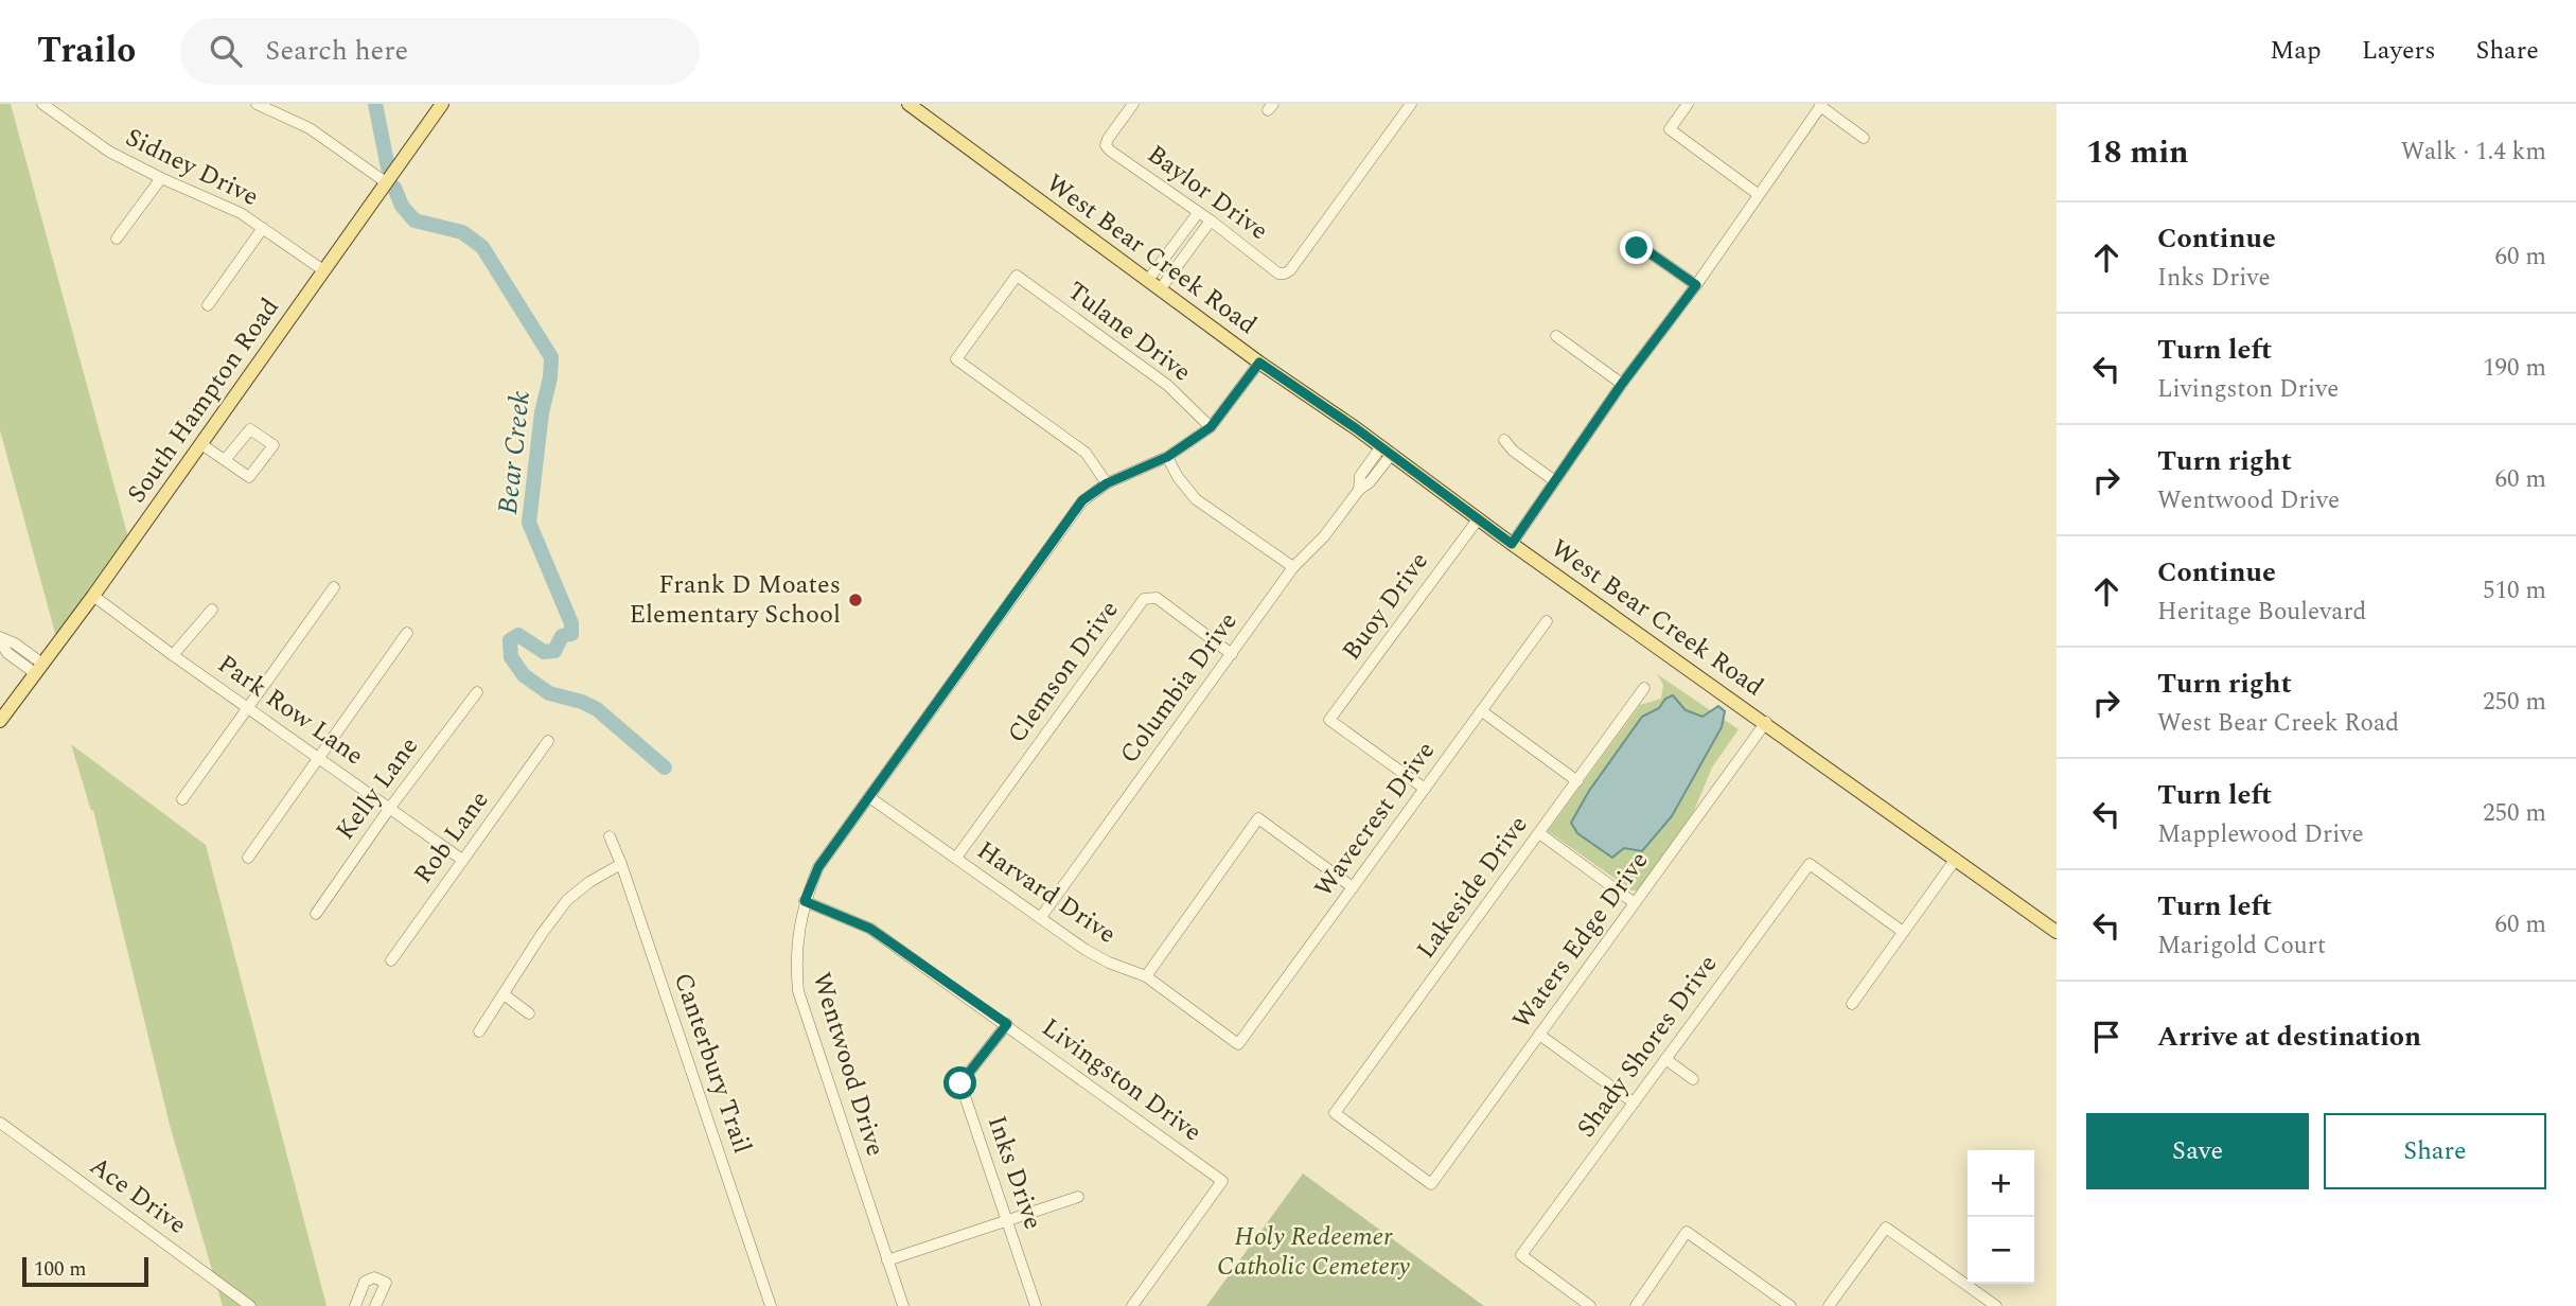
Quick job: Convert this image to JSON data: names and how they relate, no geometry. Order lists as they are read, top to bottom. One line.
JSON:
{"streets":{"main road":["West Bear Creek Road","South Hampton Road"],"street":["Sidney Drive","Baylor Drive","Tulane Drive","Buoy Drive","Clemson Drive","Columbia Drive","Park Row Lane","Kelly Lane","Wavecrest Drive","Rob Lane","Lakeside Drive","Harvard Drive","Waters Edge Drive","Shady Shores Drive","Canterbury Trail","Wentwood Drive","Livingston Drive","Inks Drive","Ace Drive"]},"crossings":[["Sidney Drive","South Hampton Road"],["West Bear Creek Road","Buoy Drive"],["West Bear Creek Road","Columbia Drive"],["West Bear Creek Road","Waters Edge Drive"],["West Bear Creek Road","Wentwood Drive"],["Tulane Drive","Wentwood Drive"],["South Hampton Road","Park Row Lane"],["Buoy Drive","Wavecrest Drive"],["Clemson Drive","Columbia Drive"],["Clemson Drive","Harvard Drive"],["Columbia Drive","Harvard Drive"],["Park Row Lane","Kelly Lane"],["Park Row Lane","Rob Lane"],["Wavecrest Drive","Harvard Drive"],["Lakeside Drive","Waters Edge Drive"],["Harvard Drive","Wentwood Drive"],["Wentwood Drive","Livingston Drive"],["Livingston Drive","Inks Drive"]],"water":["Bear Creek"],"parks":["Holy Redeemer Catholic Cemetery"],"places":["Frank D Moates Elementary School"],"scale_bar":"100 m","page":{"header":"Trailo","search":"Search here","nav":["Map","Layers","Share"],"heading":["18 min","Walk · 1.4 km"],"list":[["Continue","Inks Drive","60 m"],["Turn left","Livingston Drive","190 m"],["Turn right","Wentwood Drive","60 m"],["Continue","Heritage Boulevard","510 m"],["Turn right","West Bear Creek Road","250 m"],["Turn left","Mapplewood Drive","250 m"],["Turn left","Marigold Court","60 m"],"Arrive at destination"],"buttons":["Save","Share"],"map_buttons":["+","−"],"scale":"100 m"}}
